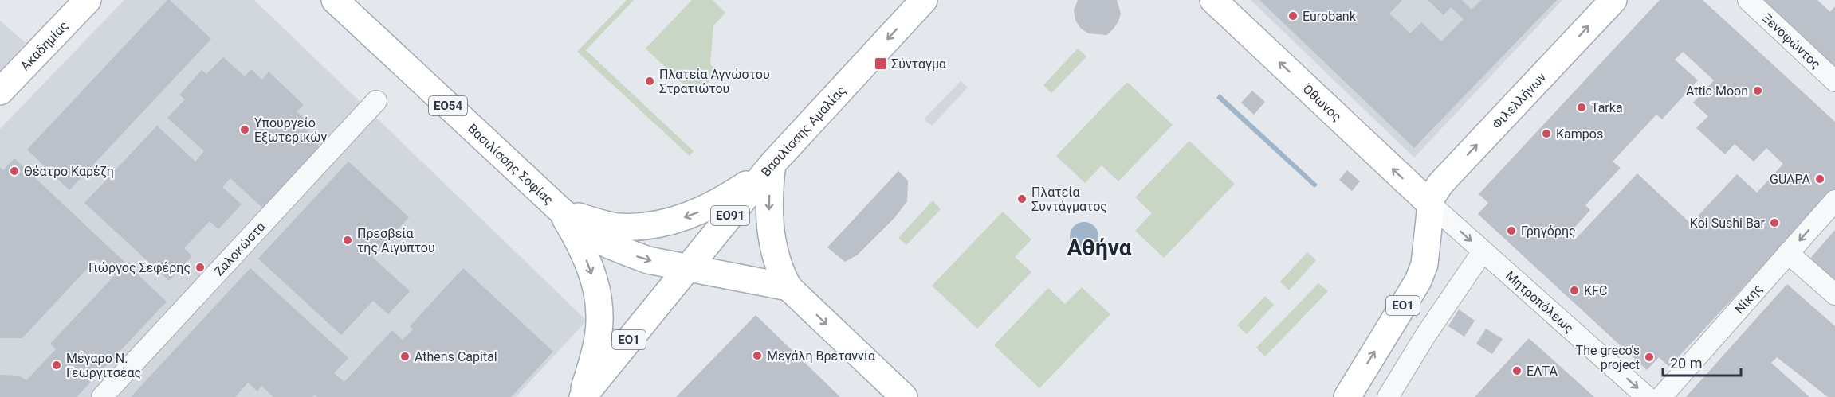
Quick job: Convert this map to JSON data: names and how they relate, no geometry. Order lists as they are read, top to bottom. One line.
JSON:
{"streets":{"main road":["Ακαδημίας","Φιλελλήνων","Όθωνος","ΕΟ54","Βασιλίσσης Αμαλίας","Βασιλίσσης Σοφίας","ΕΟ91","ΕΟ1"],"street":["Ξενοφώντος","Ζαλοκώστα","Νίκης","Μητροπόλεως"]},"crossings":[["Φιλελλήνων","Όθωνος"],["Φιλελλήνων","Μητροπόλεως"],["Φιλελλήνων","ΕΟ1"],["Όθωνος","Μητροπόλεως"],["Όθωνος","ΕΟ1"],["ΕΟ54","Βασιλίσσης Αμαλίας"],["ΕΟ54","Βασιλίσσης Σοφίας"],["ΕΟ54","ΕΟ1"],["Βασιλίσσης Αμαλίας","Βασιλίσσης Σοφίας"],["Βασιλίσσης Αμαλίας","ΕΟ1"],["Βασιλίσσης Σοφίας","ΕΟ1"],["Μητροπόλεως","ΕΟ1"]],"one_way":["Φιλελλήνων","Όθωνος","Βασιλίσσης Αμαλίας","Μητροπόλεως"],"districts":["Αθήνα"],"places":{"other":["Eurobank","Πλατεία Αγνώστου Στρατιώτου","Attic Moon","Tarka","Υπουργείο Εξωτερικών","Kampos","Θέατρο Καρέζη","GUAPA","Πλατεία Συντάγματος","Koi Sushi Bar","Γρηγόρης","Πρεσβεία της Αιγύπτου","Γιώργος Σεφέρης","KFC","Μεγάλη Βρεταννία","Athens Capital","The greco's project","Μέγαρο Ν. Γεωργιτσέας","ΕΛΤΑ"],"transit":["Σύνταγμα"]},"scale_bar":"20 m"}
